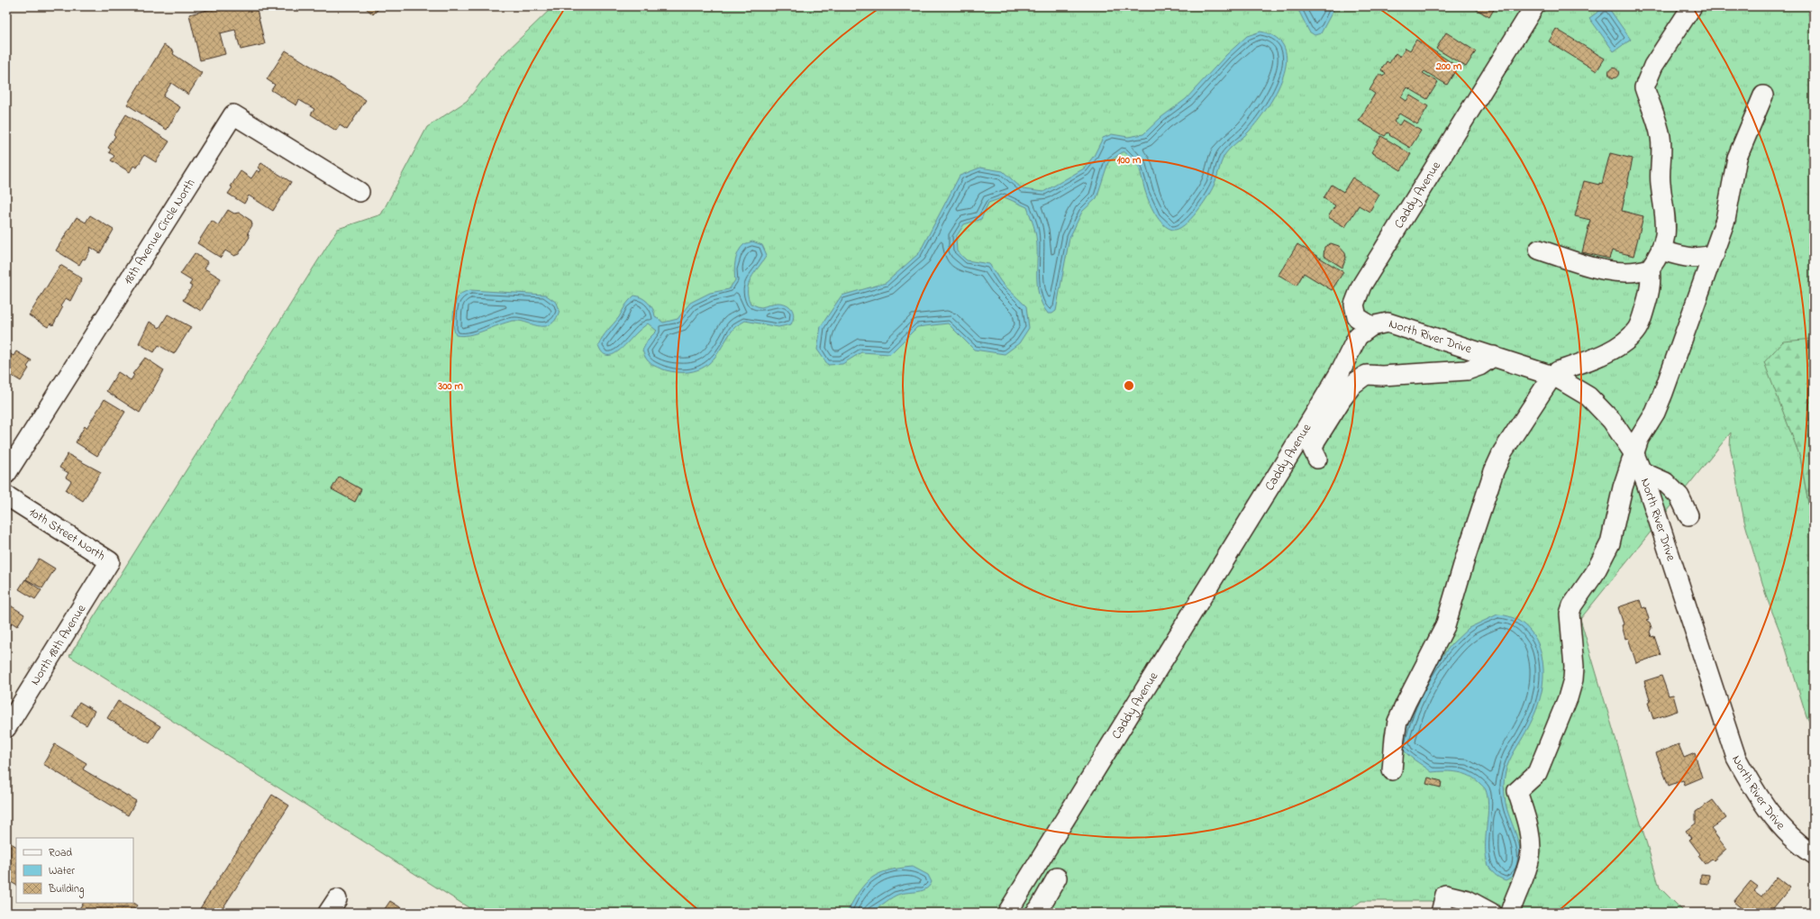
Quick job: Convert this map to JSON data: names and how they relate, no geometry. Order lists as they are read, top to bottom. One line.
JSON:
{"streets":{"street":["Caddy Avenue","18th Avenue Circle North","North River Drive","10th Street North","North 18th Avenue"]},"crossings":[["Caddy Avenue","North River Drive"],["10th Street North","North 18th Avenue"]],"legend":["Road","Water","Building"],"rings":["200 m","100 m","300 m"]}
